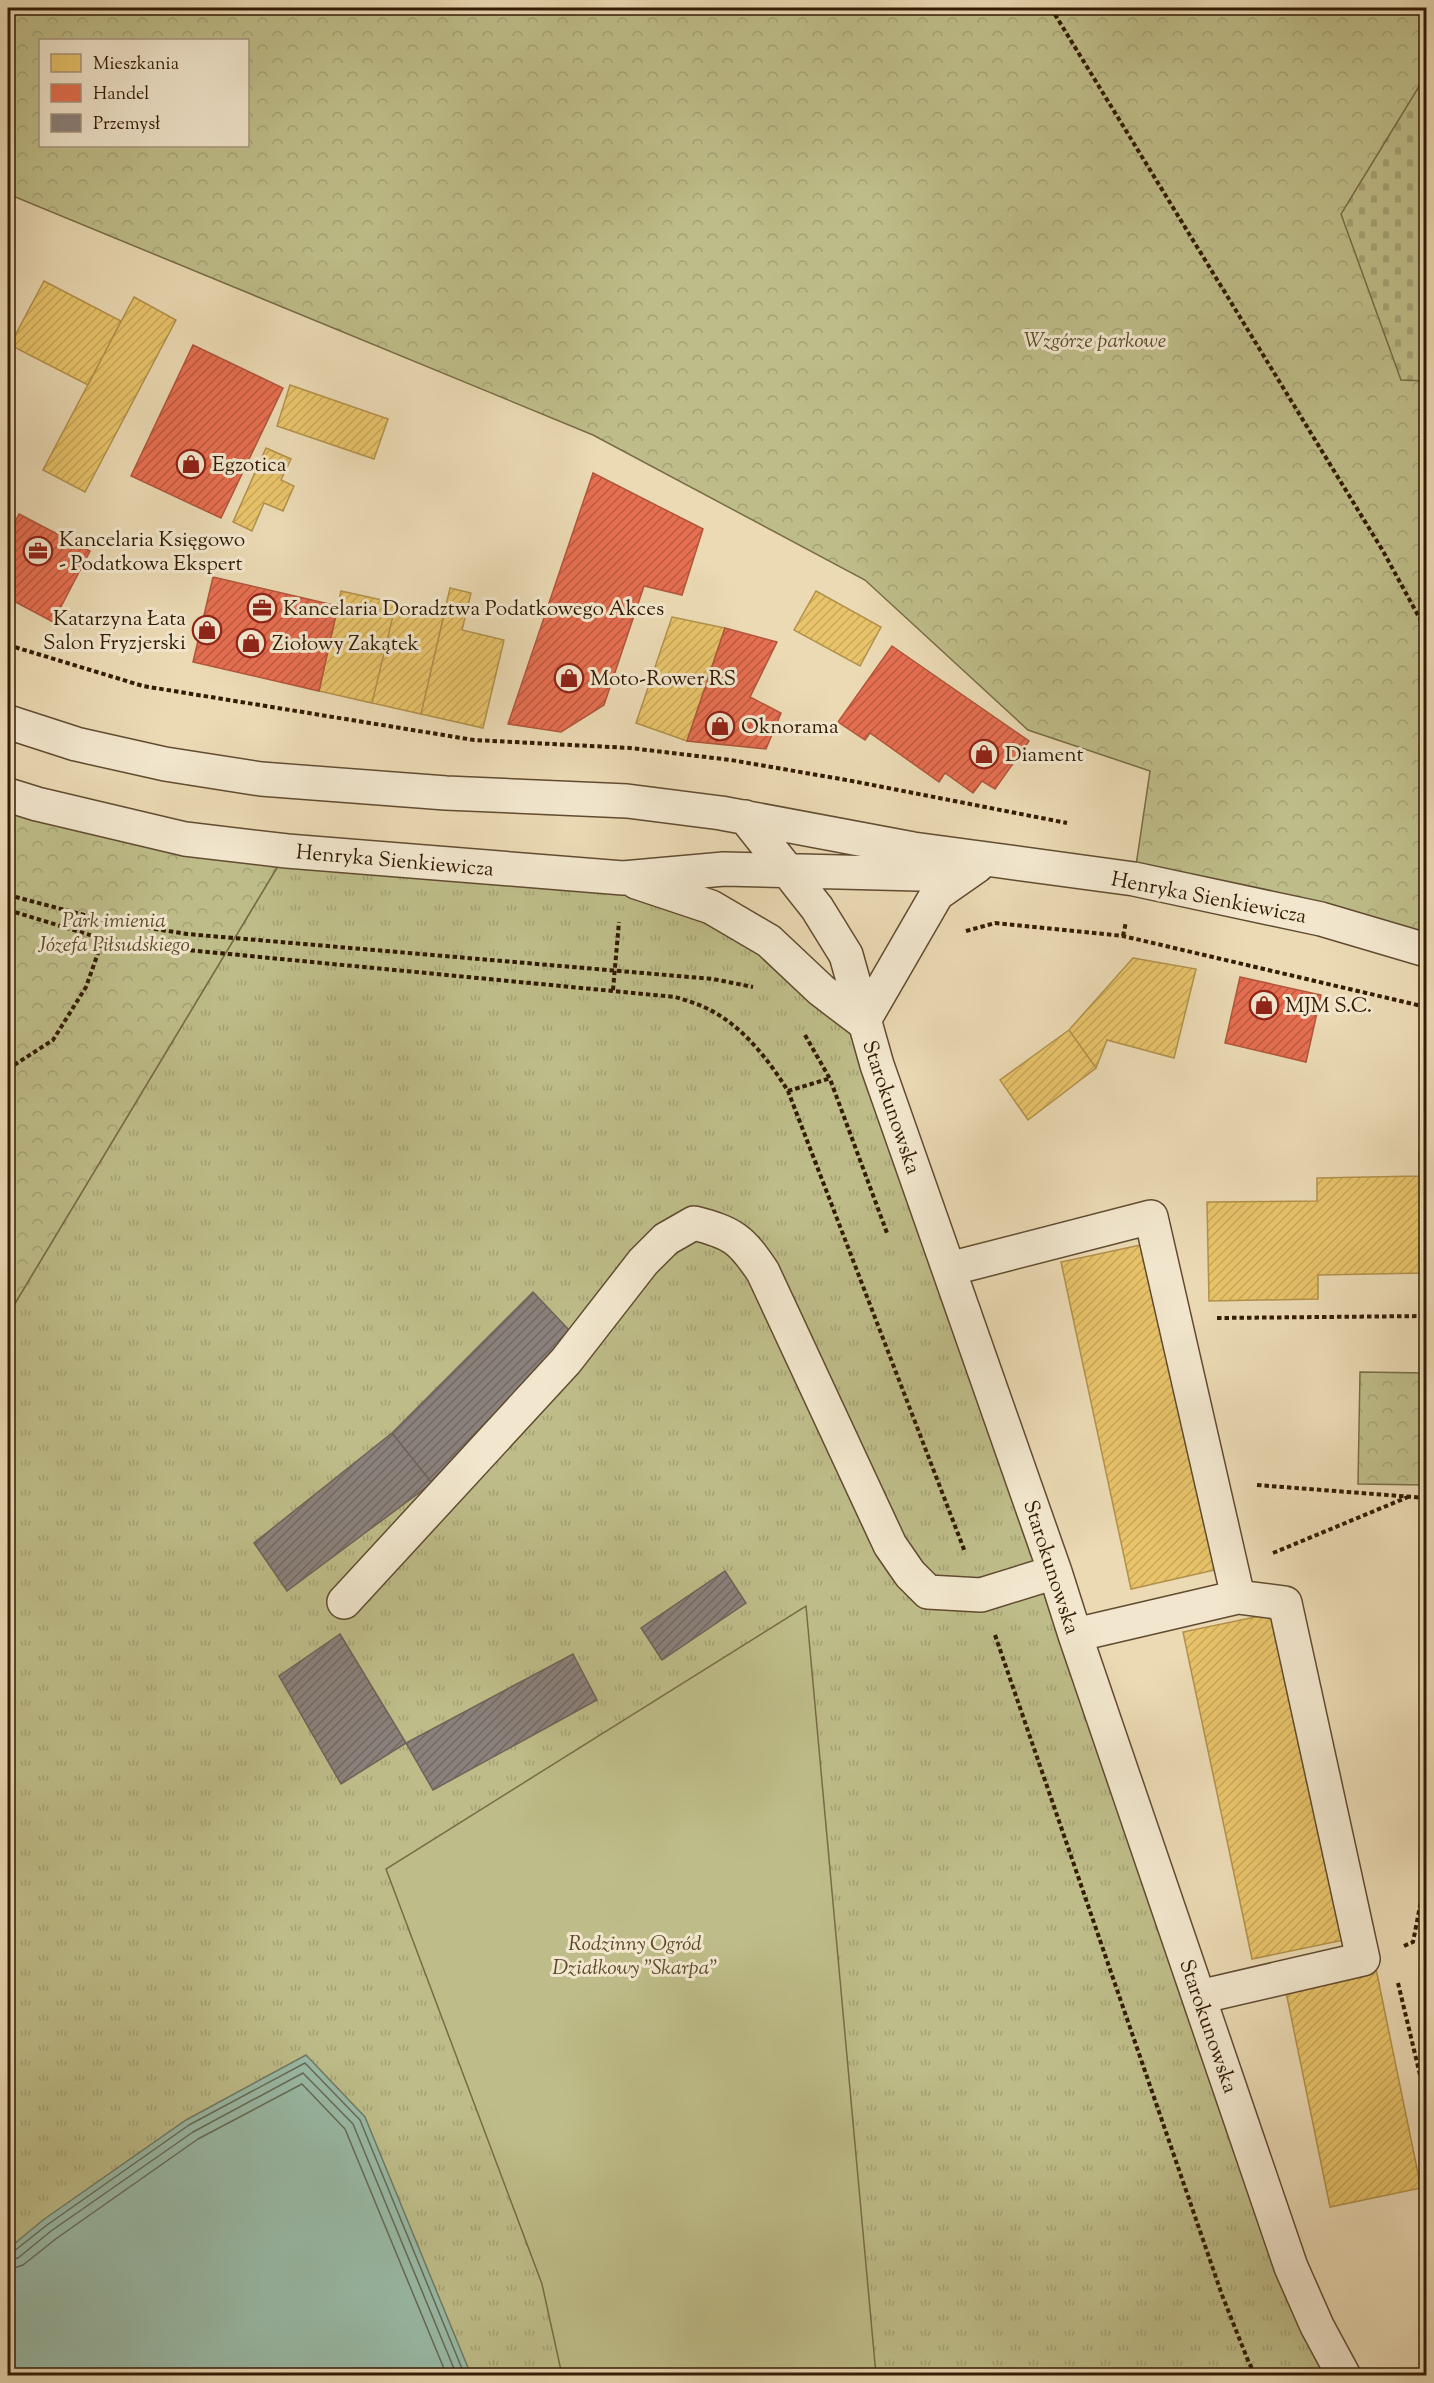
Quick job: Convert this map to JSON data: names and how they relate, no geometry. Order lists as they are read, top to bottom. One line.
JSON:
{"streets":{"street":["Henryka Sienkiewicza","Starokunowska"]},"crossings":[["Henryka Sienkiewicza","Starokunowska"]],"parks":["Wzgórze parkowe","Park imienia Józefa Piłsudskiego","Rodzinny Ogród Działkowy \"Skarpa\""],"places":{"shop":["Egzotica","Katarzyna Łata Salon Fryzjerski","Ziołowy Zakątek","Moto-Rower RS","Oknorama","Diament","MJM S.C."],"office":["Kancelaria Księgowo - Podatkowa Ekspert","Kancelaria Doradztwa Podatkowego Akces"]},"legend":["Mieszkania","Handel","Przemysł"]}
